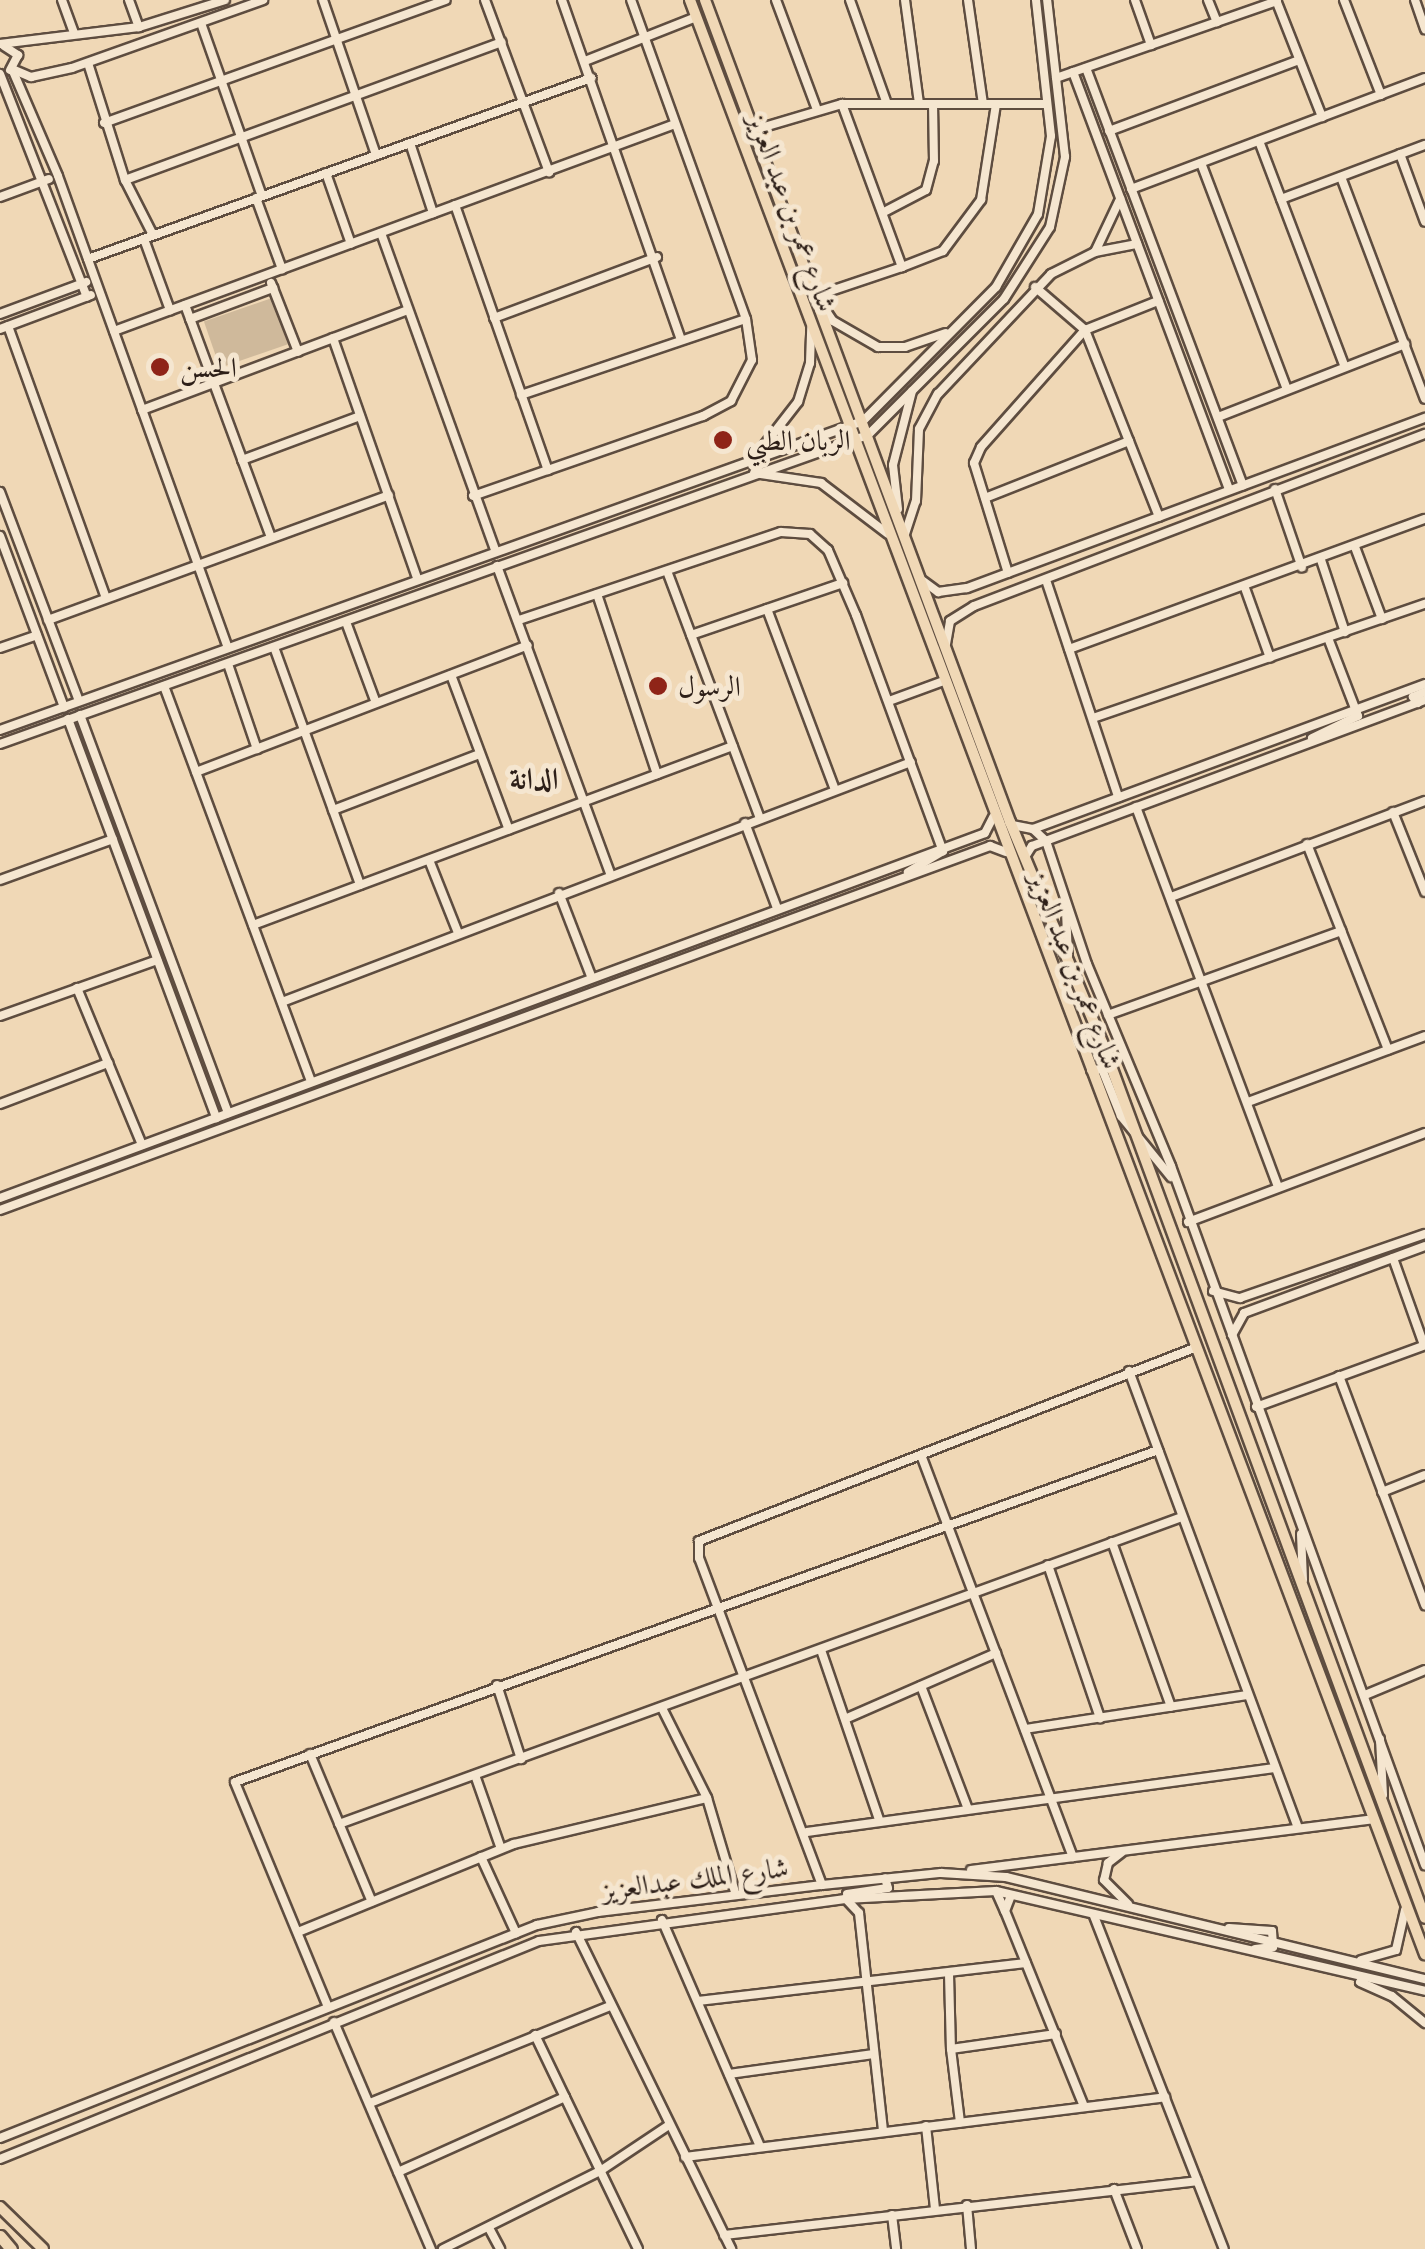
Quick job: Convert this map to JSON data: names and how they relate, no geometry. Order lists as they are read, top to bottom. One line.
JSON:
{"streets":{"main road":["شارع عمر بن عبد العزيز"],"street":["شارع الملك عبدالعزيز"]},"districts":["الدانة"],"places":["الحسن","الربان الطبي","الرسول"]}
